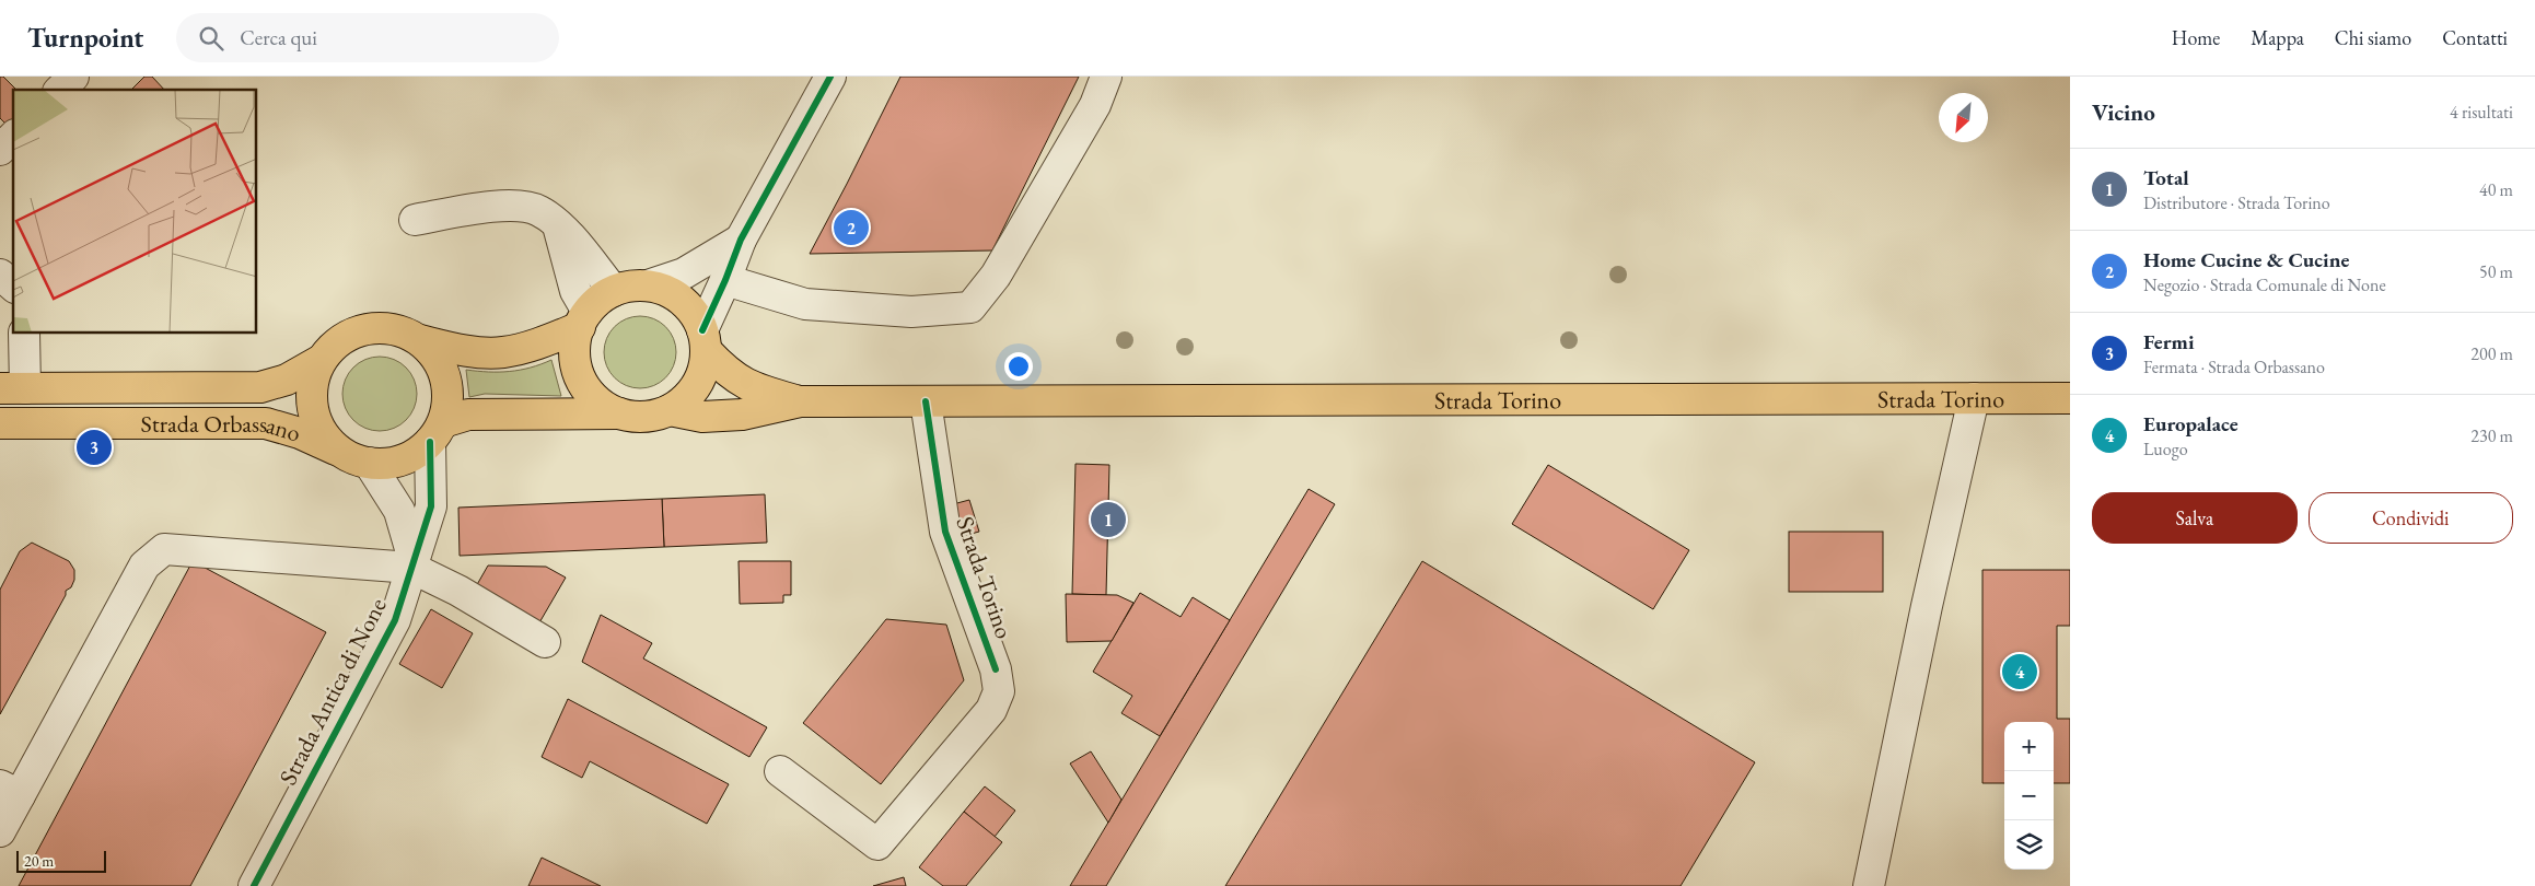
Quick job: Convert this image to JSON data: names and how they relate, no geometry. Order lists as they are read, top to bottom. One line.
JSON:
{"streets":{"main road":["Strada Torino","Strada Orbassano"],"street":["Strada Antica di None"]},"crossings":[["Strada Orbassano","Strada Antica di None"]],"scale_bar":"20 m","north":"bottom left","page":{"header":"Turnpoint","search":"Cerca qui","nav":["Home","Mappa","Chi siamo","Contatti"],"heading":["Vicino","4 risultati"],"list":[{"mark":"1","name":"Total","note":"Distributore · Strada Torino","value":"40 m"},{"mark":"2","name":"Home Cucine & Cucine","note":"Negozio · Strada Comunale di None","value":"50 m"},{"mark":"3","name":"Fermi","note":"Fermata · Strada Orbassano","value":"200 m"},{"mark":"4","name":"Europalace","note":"Luogo","value":"230 m"}],"pins":["2","3","1","4"],"buttons":["Salva","Condividi"],"map_buttons":["+","−"],"scale":"20 m"}}
